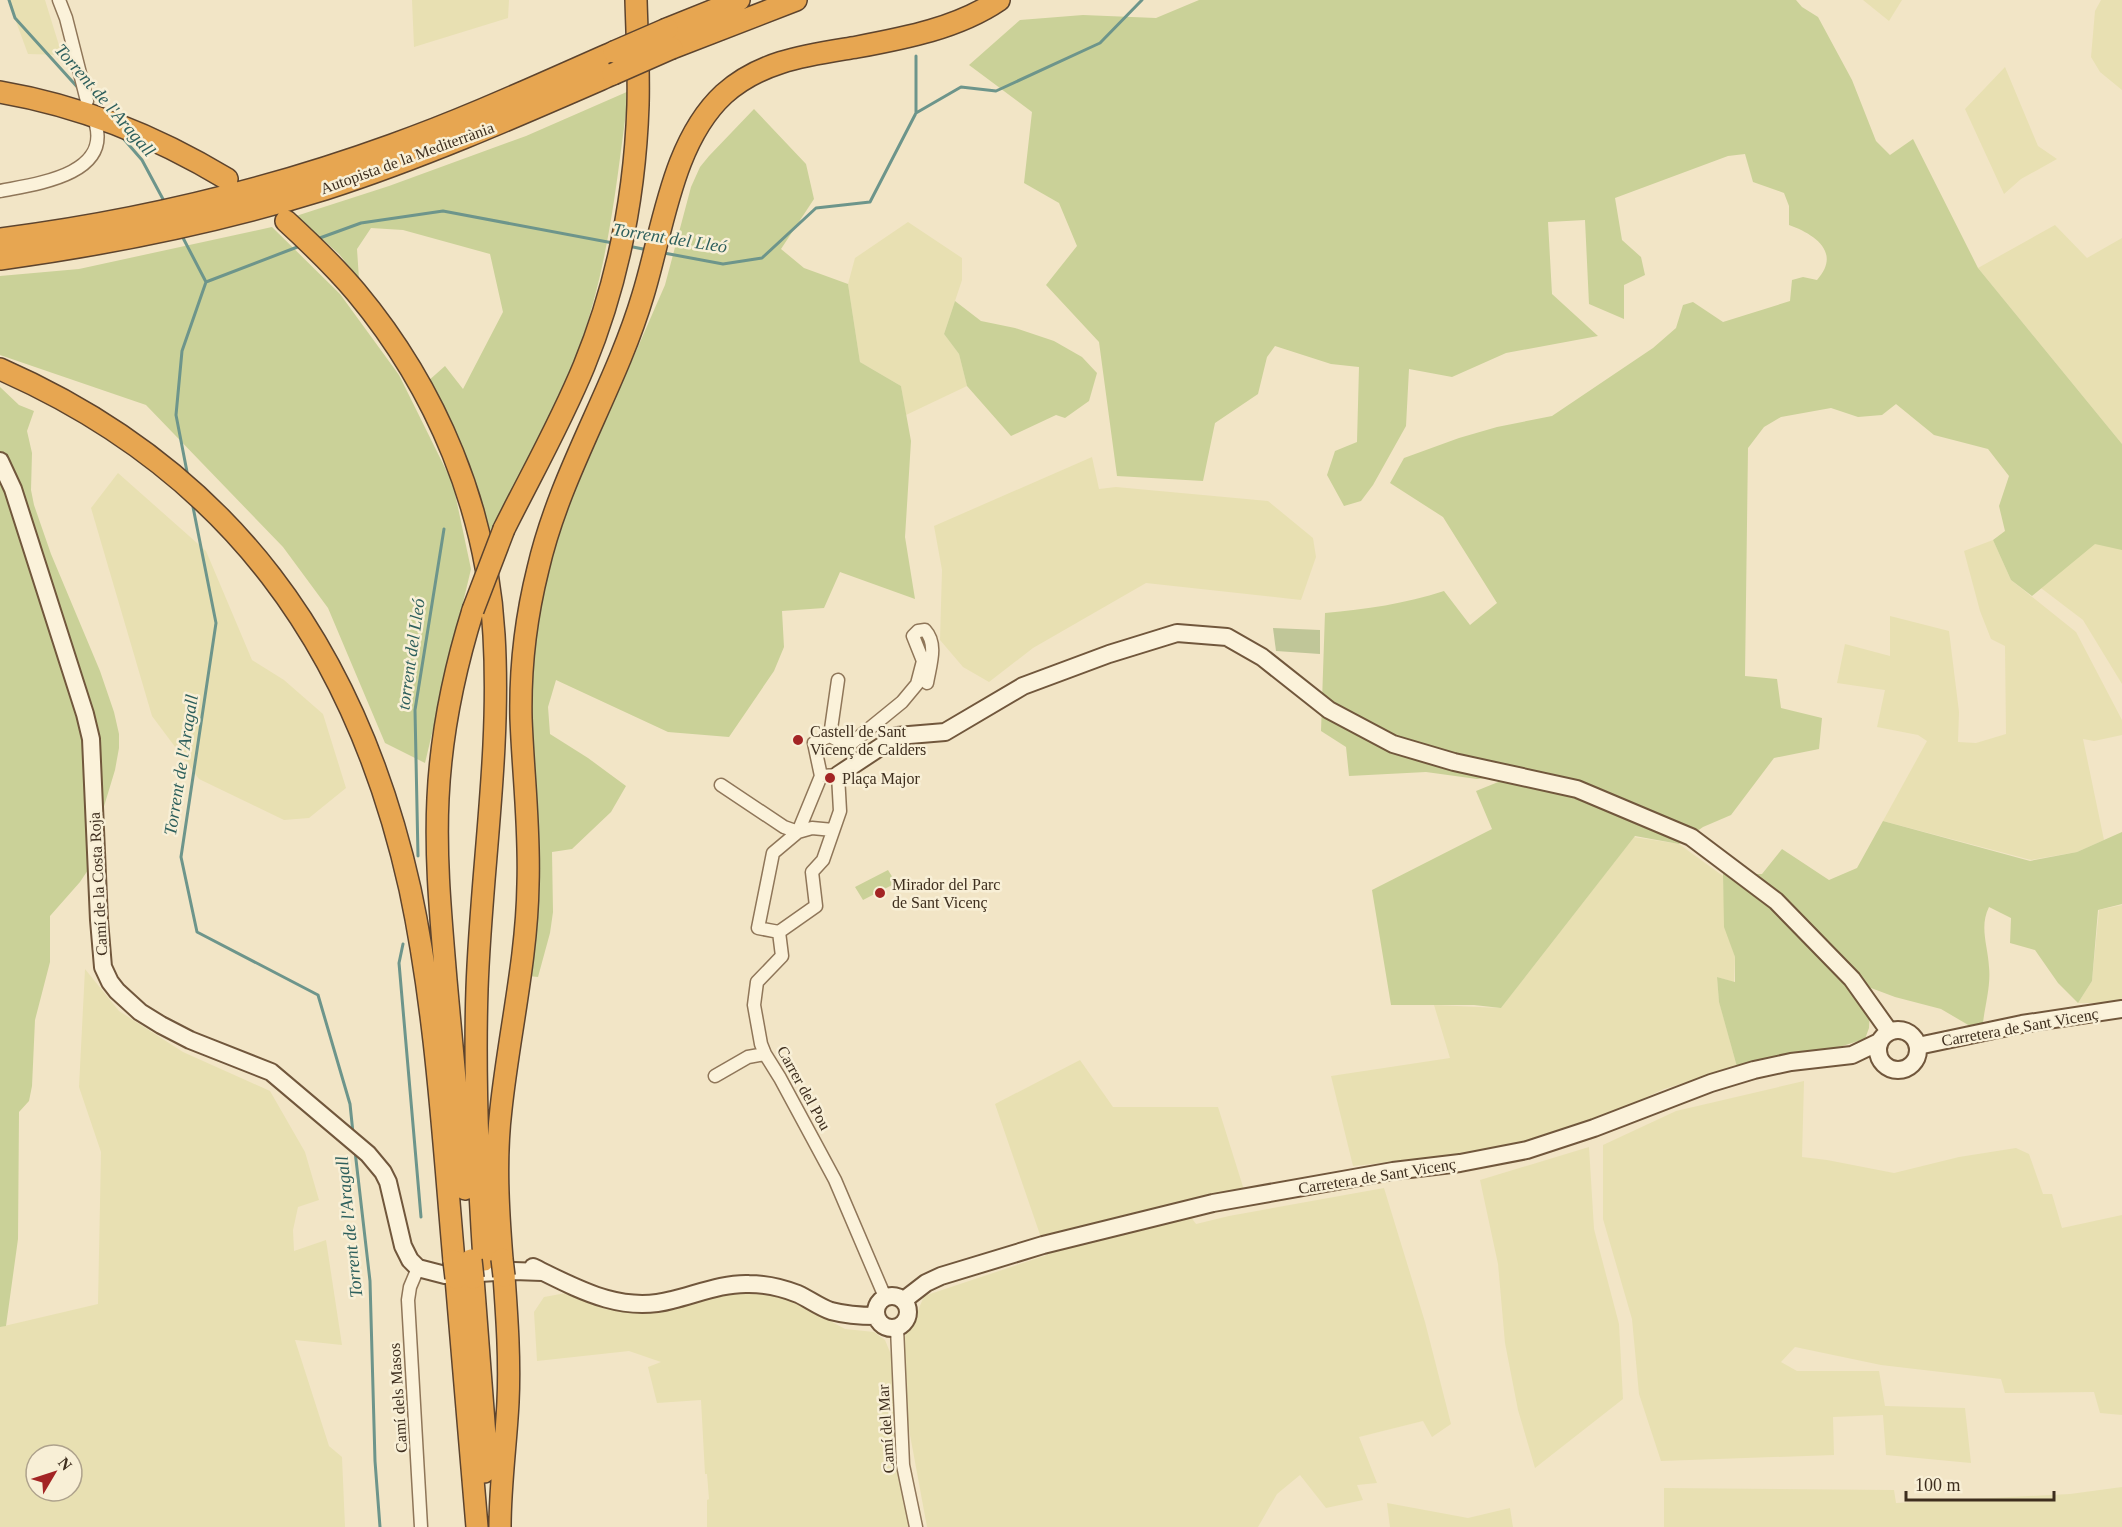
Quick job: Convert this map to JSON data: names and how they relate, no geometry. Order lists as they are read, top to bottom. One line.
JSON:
{"streets":{"highway":["Autopista de la Mediterrània"],"street":["Camí de la Costa Roja","Carretera de Sant Vicenç","Carrer del Pou","Camí dels Masos","Camí del Mar"]},"crossings":[["Camí de la Costa Roja","Camí dels Masos"],["Carretera de Sant Vicenç","Carrer del Pou"],["Carretera de Sant Vicenç","Camí del Mar"],["Carrer del Pou","Camí del Mar"]],"water":["Torrent de l'Aragall","Torrent del Lleó","torrent del Lleó"],"places":["Castell de Sant Vicenç de Calders","Plaça Major","Mirador del Parc de Sant Vicenç"],"scale_bar":"100 m","north":"top right"}
